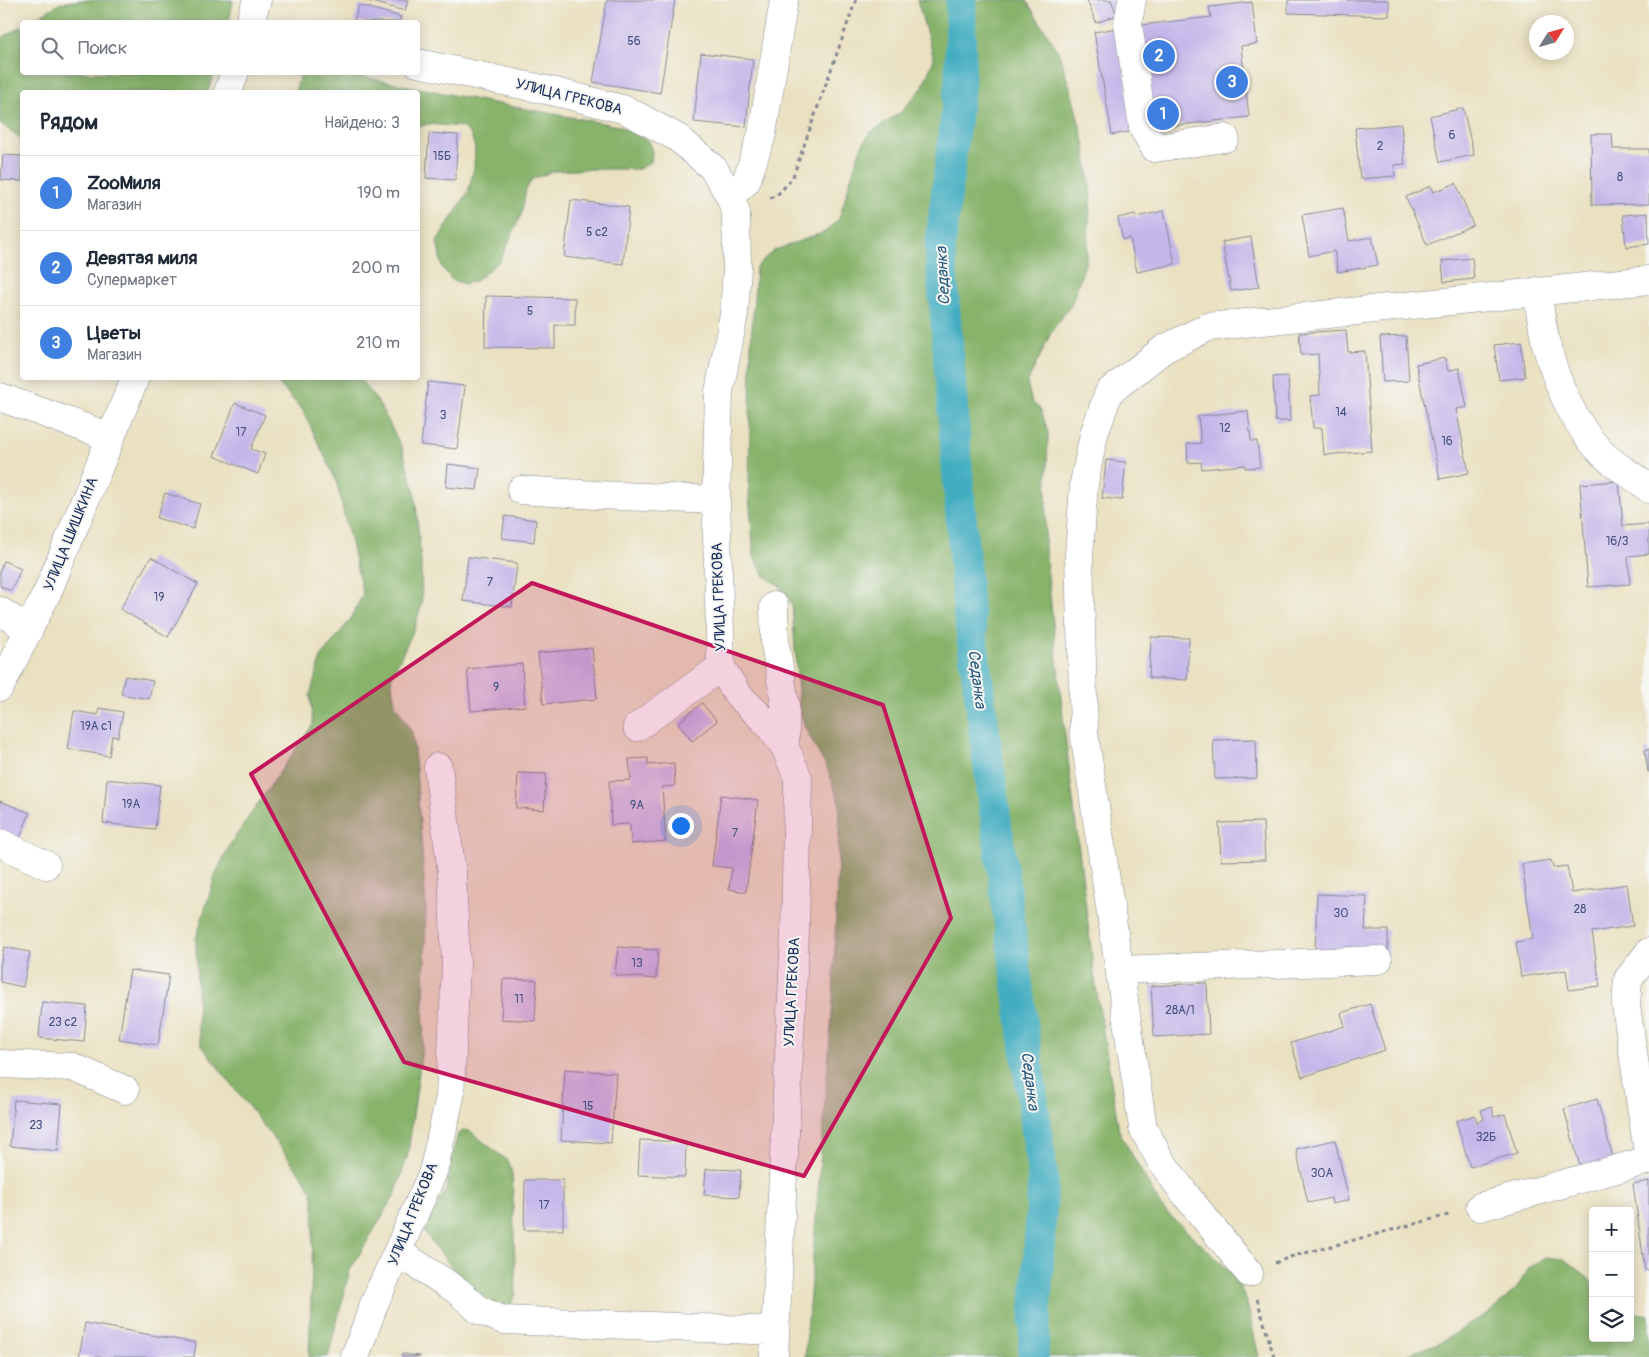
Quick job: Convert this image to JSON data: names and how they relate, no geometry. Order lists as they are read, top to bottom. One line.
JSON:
{"streets":{"street":["УЛИЦА ГРЕКОВА","УЛИЦА ШИШКИНА"]},"water":["Седанка"],"house_numbers":["56","6","2","15Б","8","5 с2","5","14","3","12","17","16","16/3","7","19","9","19А с1","19А","9А","7","28","30","13","11","28А/1","23 с2","15","23","32Б","30А","17"],"north":"top right","page":{"search":"Поиск","pins":["2","3","1"],"heading":["Рядом","Найдено: 3"],"list":[{"mark":"1","name":"ZooМиля","note":"Магазин","value":"190 m"},{"mark":"2","name":"Девятая миля","note":"Супермаркет","value":"200 m"},{"mark":"3","name":"Цветы","note":"Магазин","value":"210 m"}],"map_buttons":["+","−"]}}
